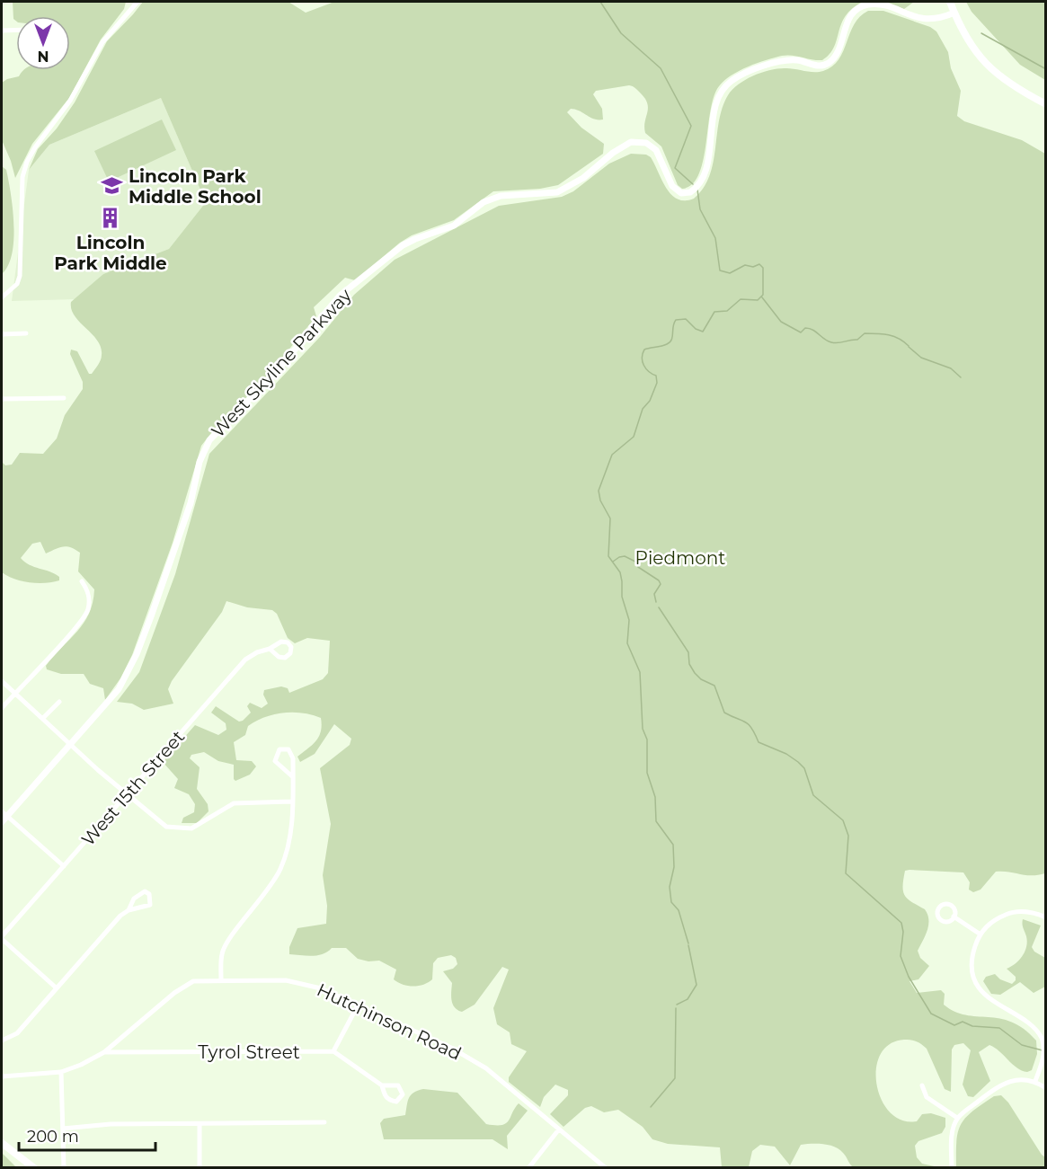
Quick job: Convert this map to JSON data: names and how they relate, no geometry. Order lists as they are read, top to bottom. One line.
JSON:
{"streets":{"street":["West Skyline Parkway","West 15th Street","Hutchinson Road","Tyrol Street"]},"crossings":[["Hutchinson Road","Tyrol Street"]],"parks":["Piedmont"],"places":{"school or university":["Lincoln Park Middle School"],"building":["Lincoln Park Middle"]},"scale_bar":"200 m","north":"bottom"}
